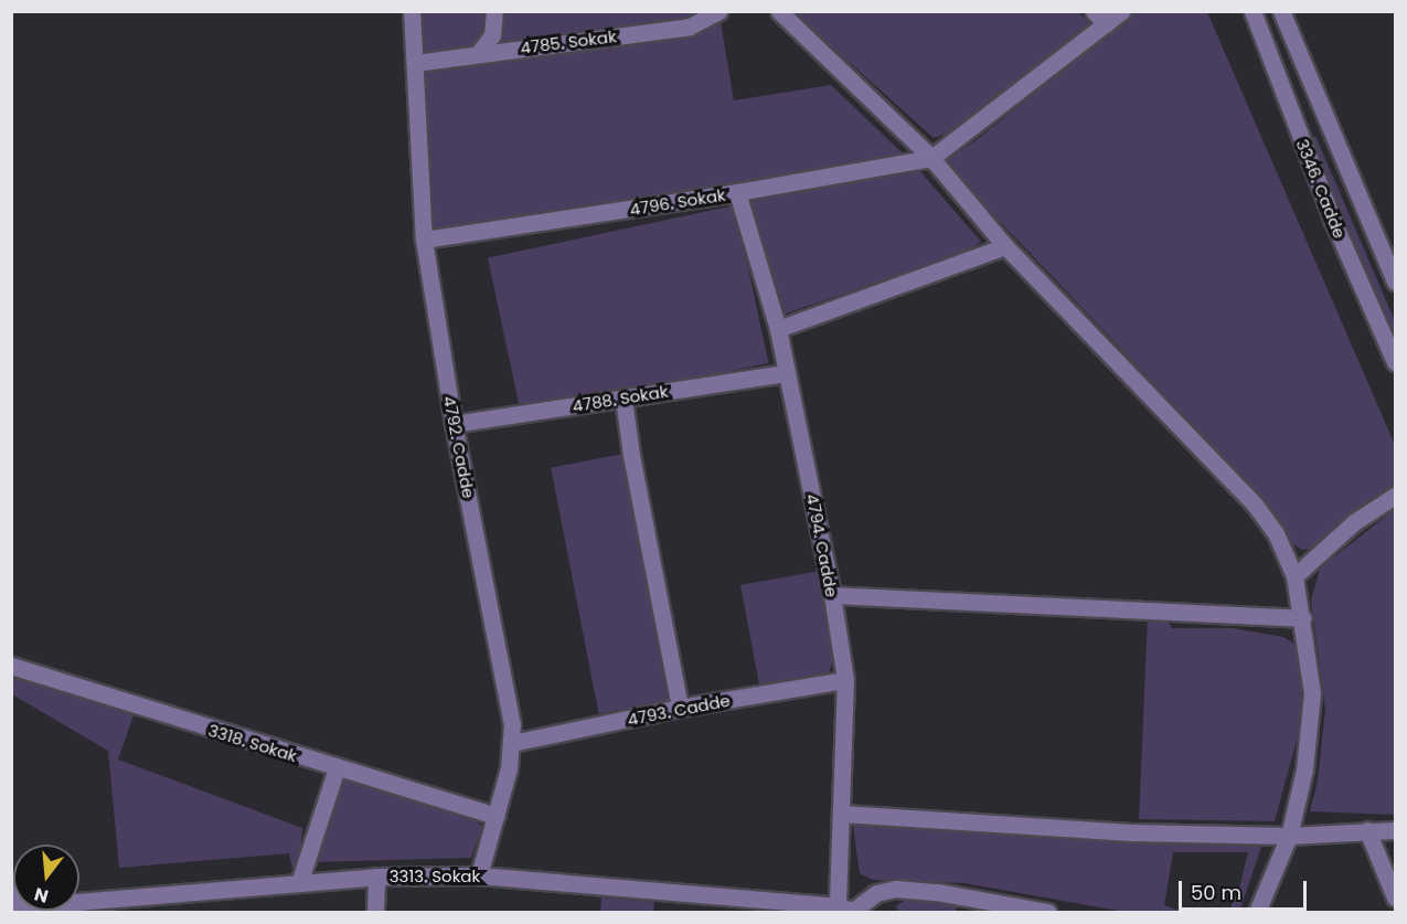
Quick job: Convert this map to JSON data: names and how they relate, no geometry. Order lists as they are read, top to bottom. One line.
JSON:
{"streets":{"street":["4785. Sokak","3346. Cadde","4796. Sokak","4788. Sokak","4792. Cadde","4794. Cadde","4793. Cadde","3318. Sokak","3313. Sokak"]},"crossings":[["4785. Sokak","4792. Cadde"],["4796. Sokak","4792. Cadde"],["4796. Sokak","4794. Cadde"],["4788. Sokak","4792. Cadde"],["4788. Sokak","4794. Cadde"],["4792. Cadde","4793. Cadde"],["4792. Cadde","3318. Sokak"],["4792. Cadde","3313. Sokak"],["4794. Cadde","4793. Cadde"],["4794. Cadde","3313. Sokak"]],"scale_bar":"50 m","north":"bottom"}
